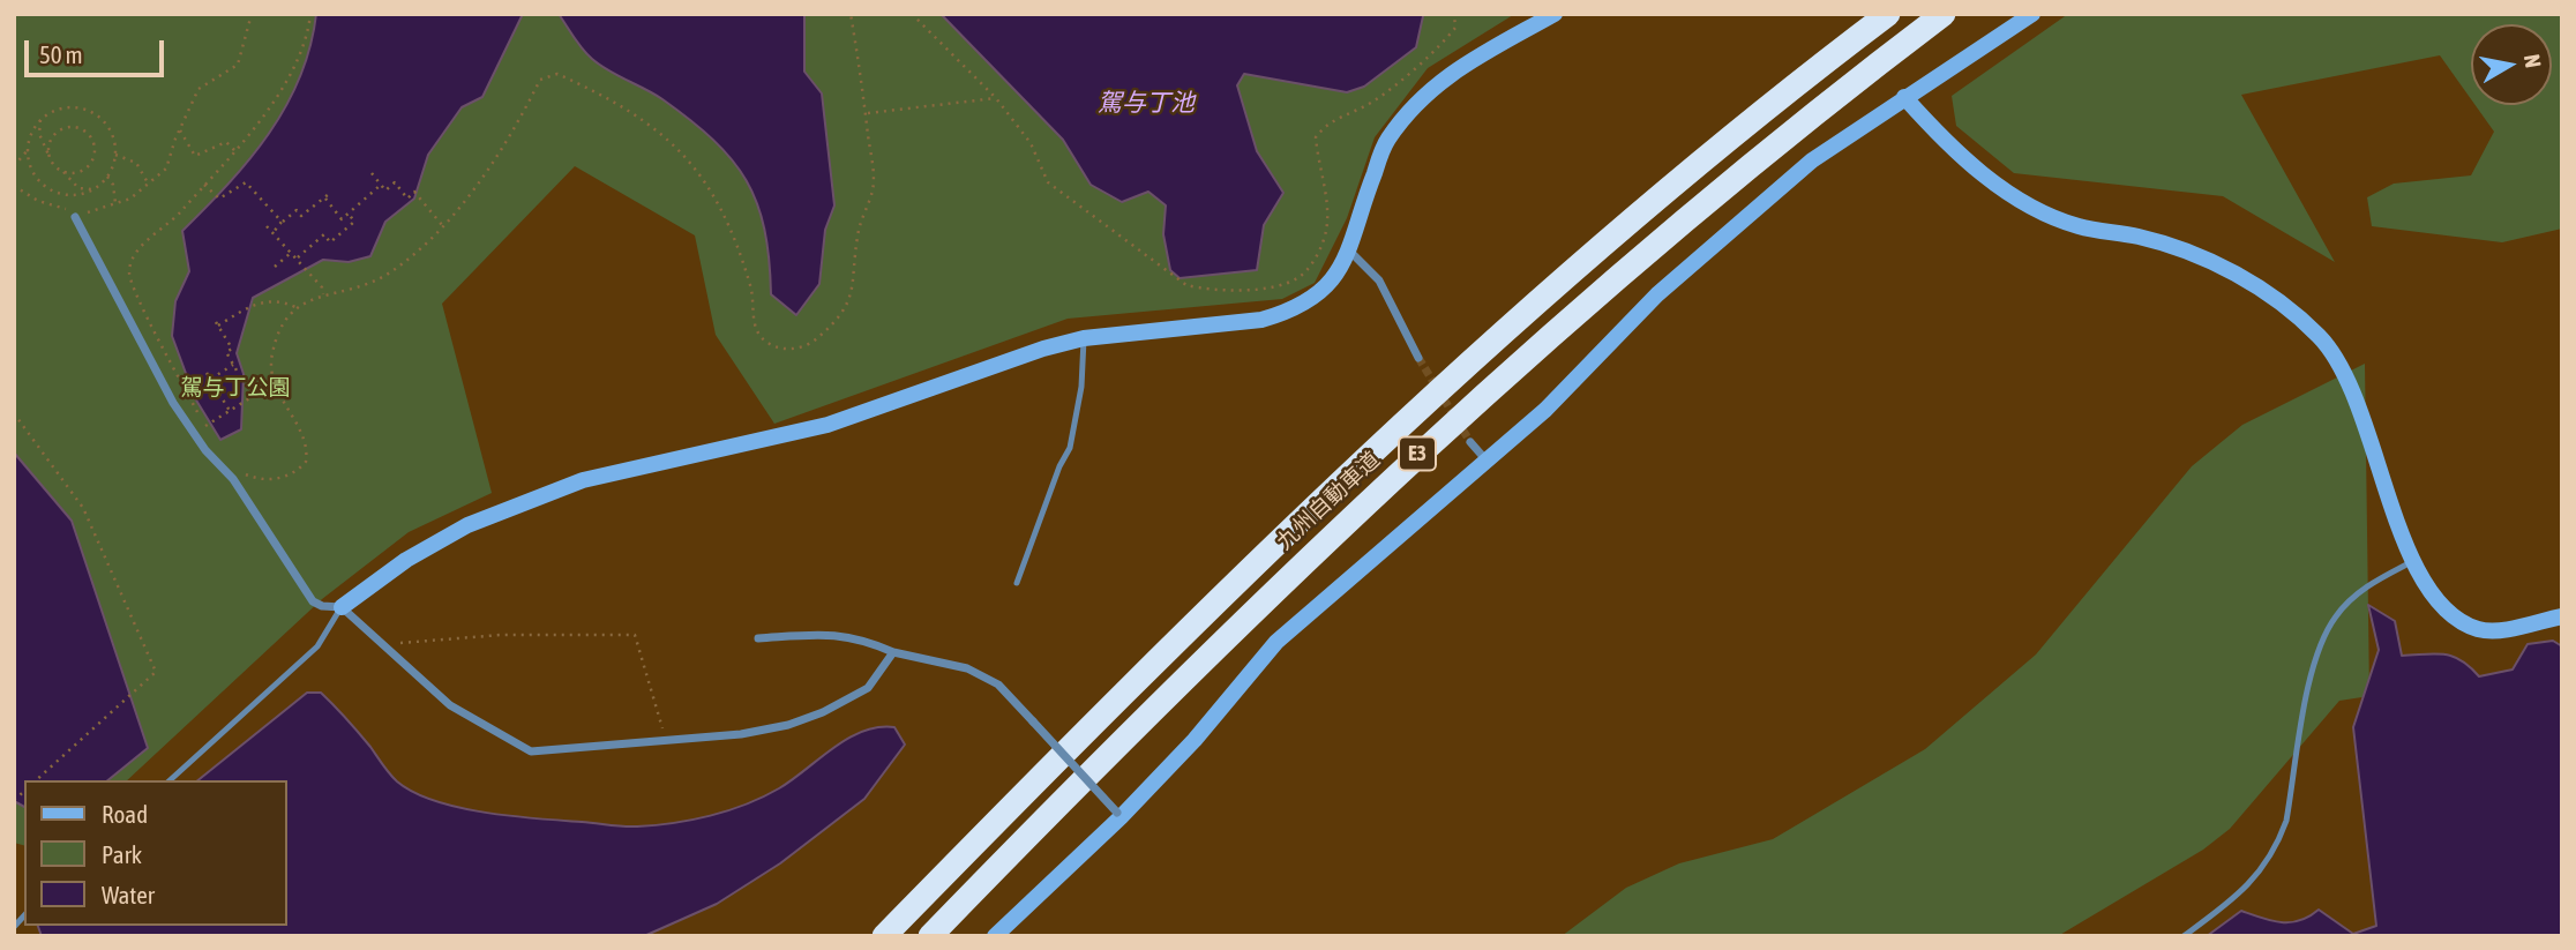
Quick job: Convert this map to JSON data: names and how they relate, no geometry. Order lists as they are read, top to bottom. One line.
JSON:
{"streets":{"highway":["E3","九州自動車道"]},"water":["駕与丁池"],"parks":["駕与丁公園"],"legend":["Road","Park","Water"],"scale_bar":"50 m","north":"right"}
